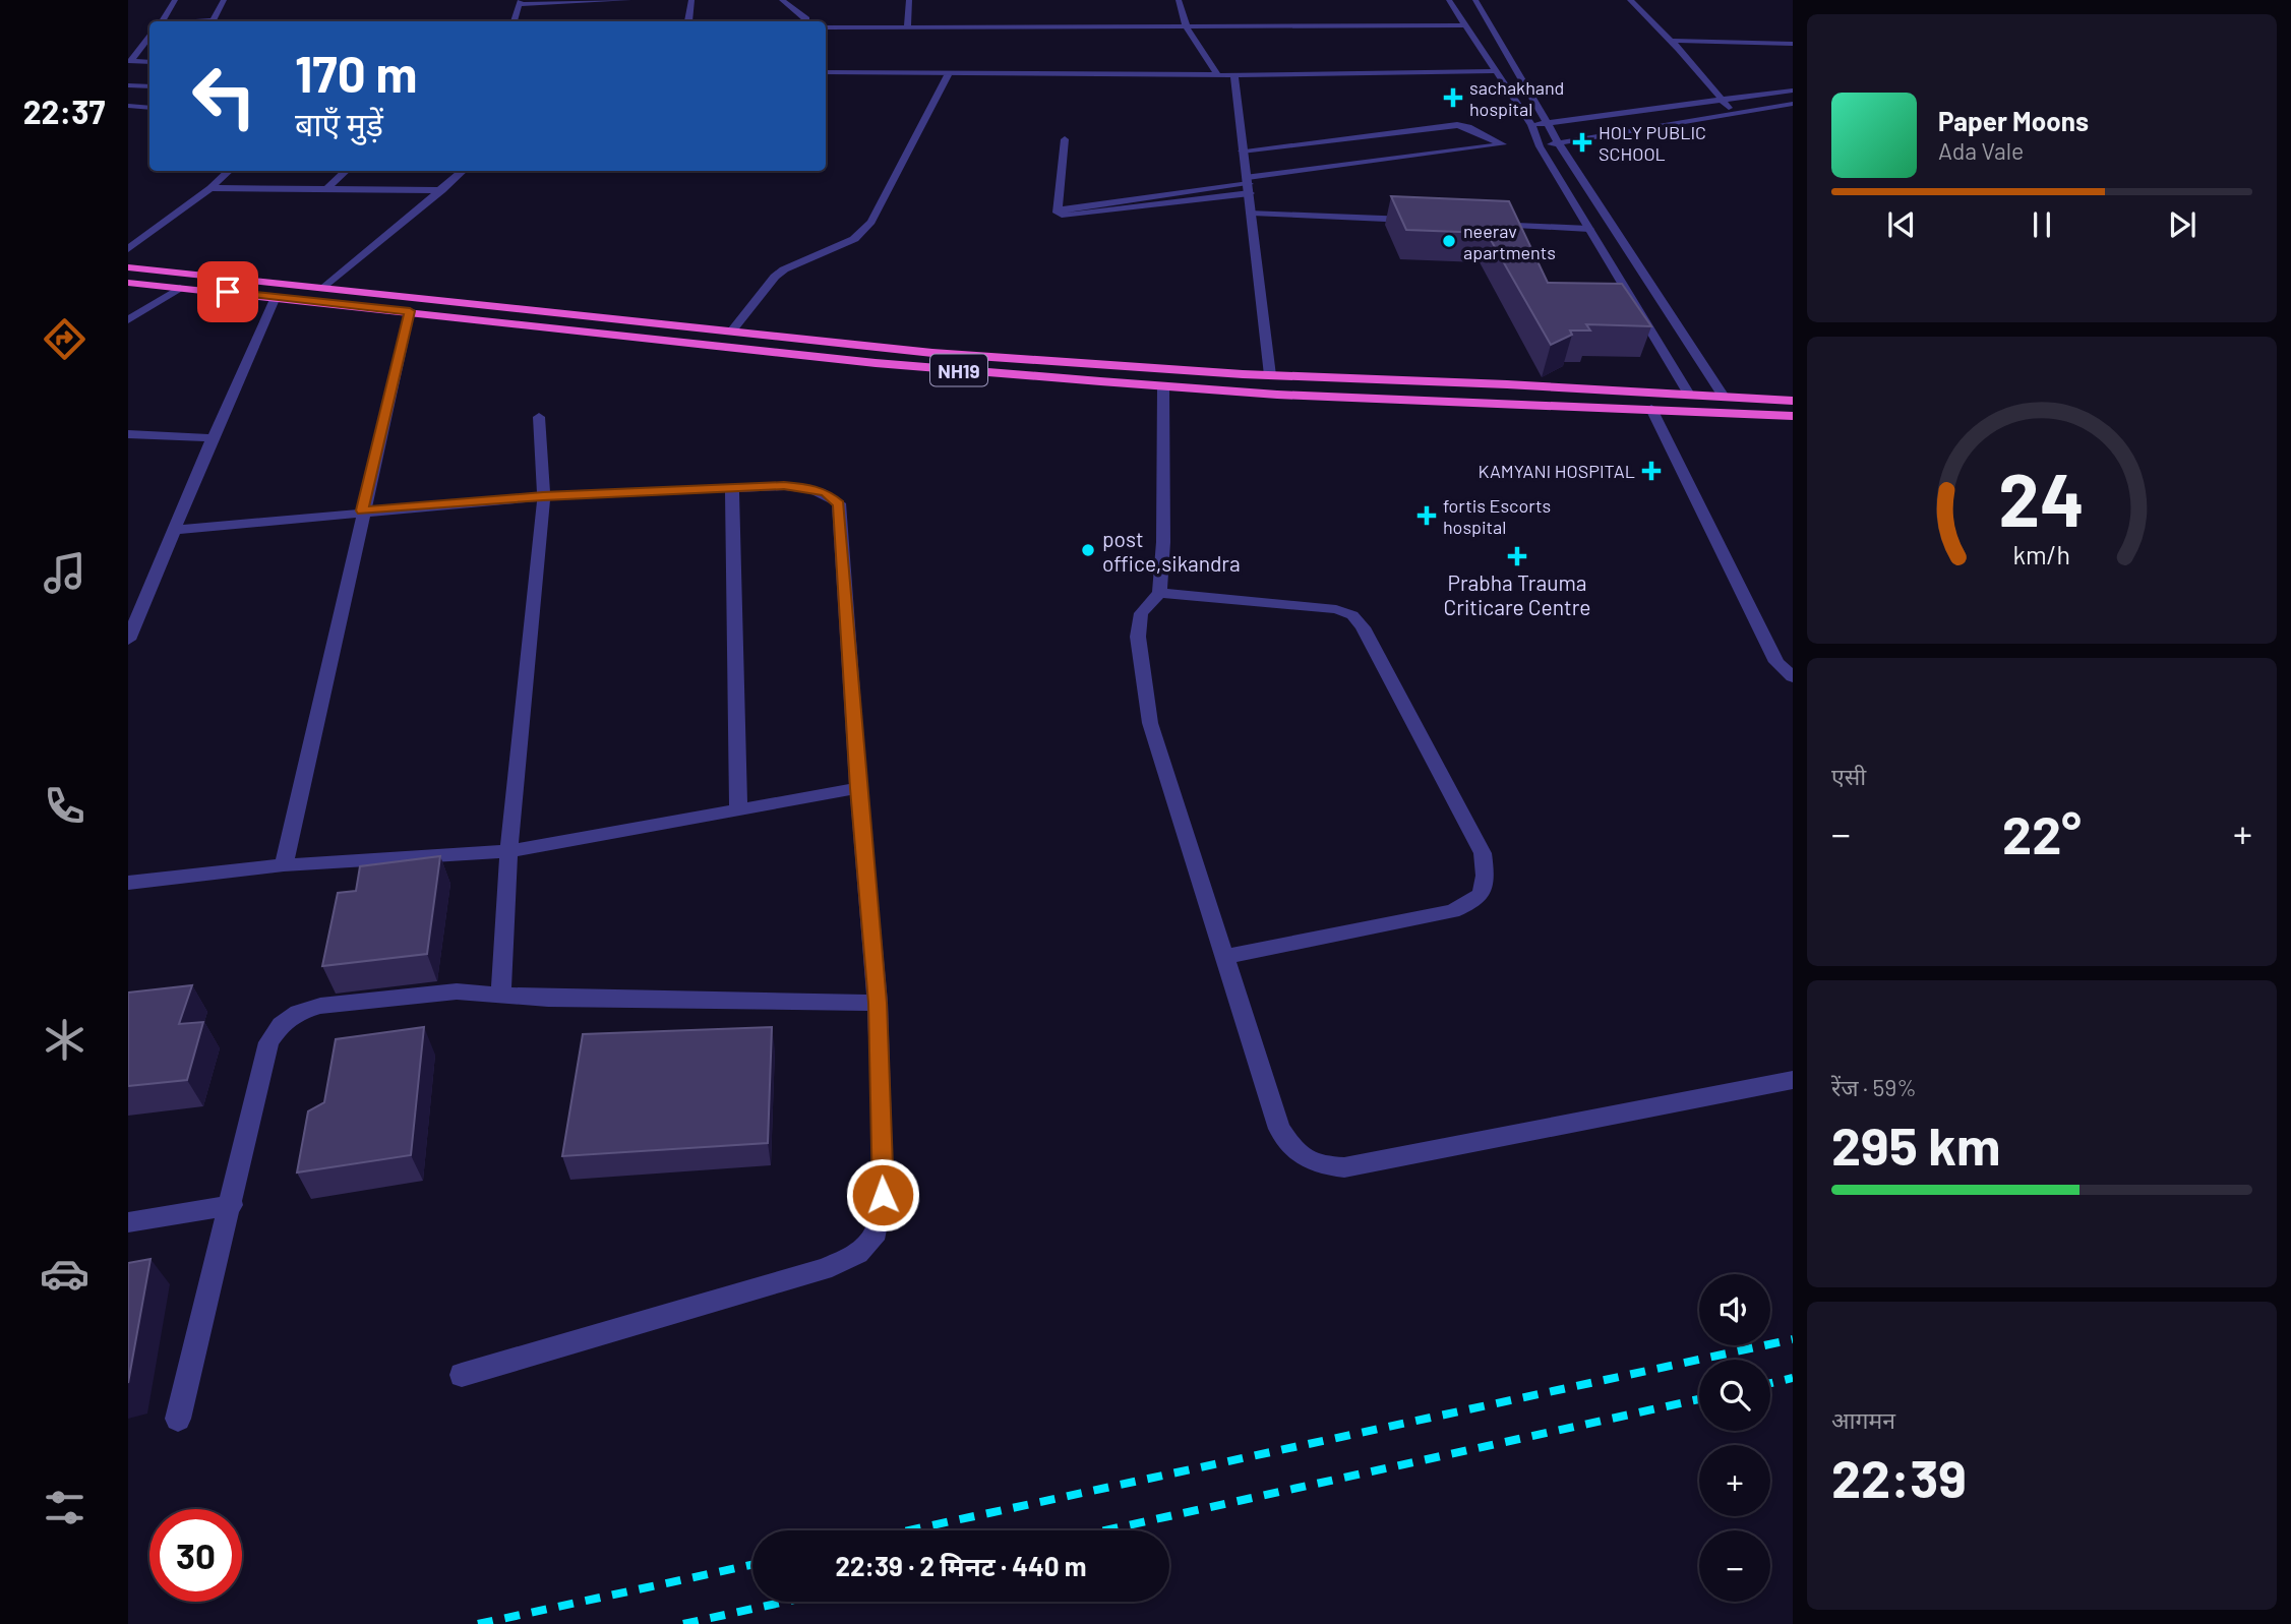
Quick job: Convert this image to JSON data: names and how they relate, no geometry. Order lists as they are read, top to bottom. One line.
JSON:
{"streets":{"highway":["NH19"]},"places":{"health":["sachakhand hospital","HOLY PUBLIC SCHOOL","KAMYANI HOSPITAL","fortis Escorts hospital","Prabha Trauma Criticare Centre"],"other":["neerav apartments","post office,sikandra"]},"page":{"tabs":"22:37","turn":["170 m","बाएँ मुड़ें"],"song":["Paper Moons","Ada Vale"],"tile":["एसी",["रेंज · 59%","295 km"],["आगमन","22:39"]],"heat":["−","22°","+"],"map_buttons":["+","−"],"limit":"30","trip":"22:39 · 2 मिनट · 440 m","gauge":["24","km/h"]}}
